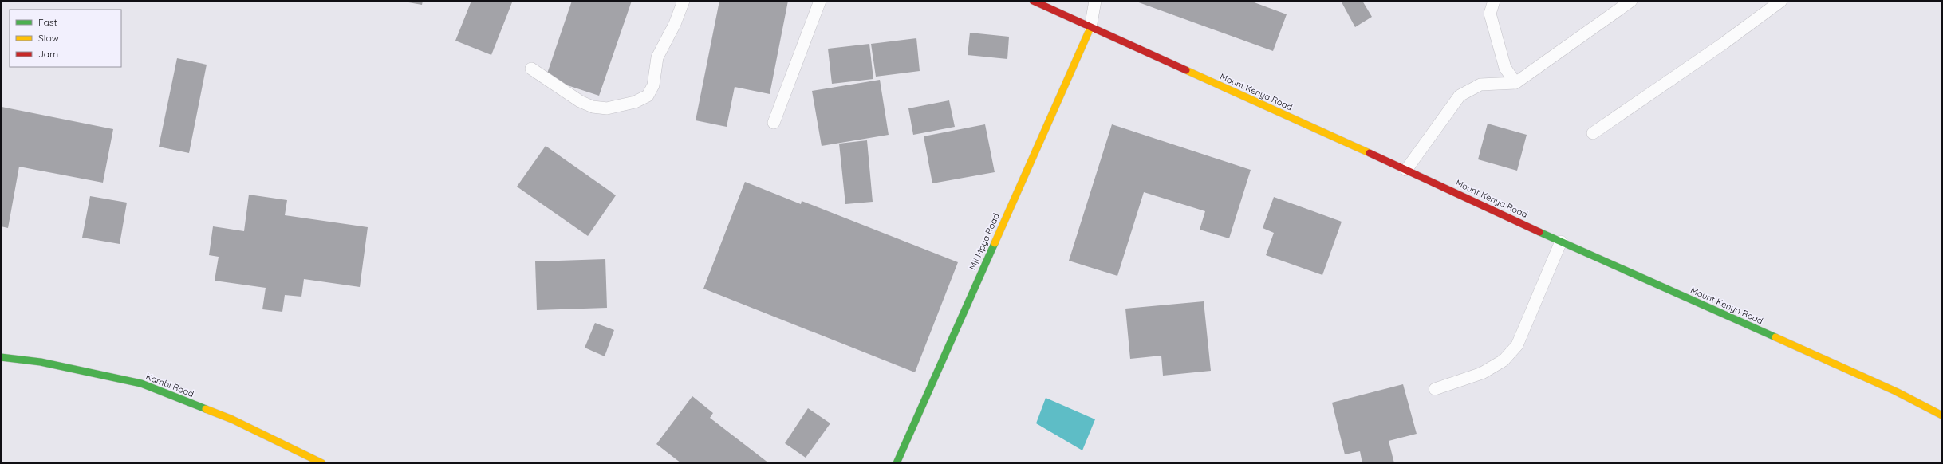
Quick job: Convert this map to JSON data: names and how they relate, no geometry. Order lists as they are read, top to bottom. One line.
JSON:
{"streets":{"main road":["Mount Kenya Road","Mji Mpya Road","Kambi Road"]},"crossings":[["Mount Kenya Road","Mji Mpya Road"]],"legend":["Fast","Slow","Jam"]}
